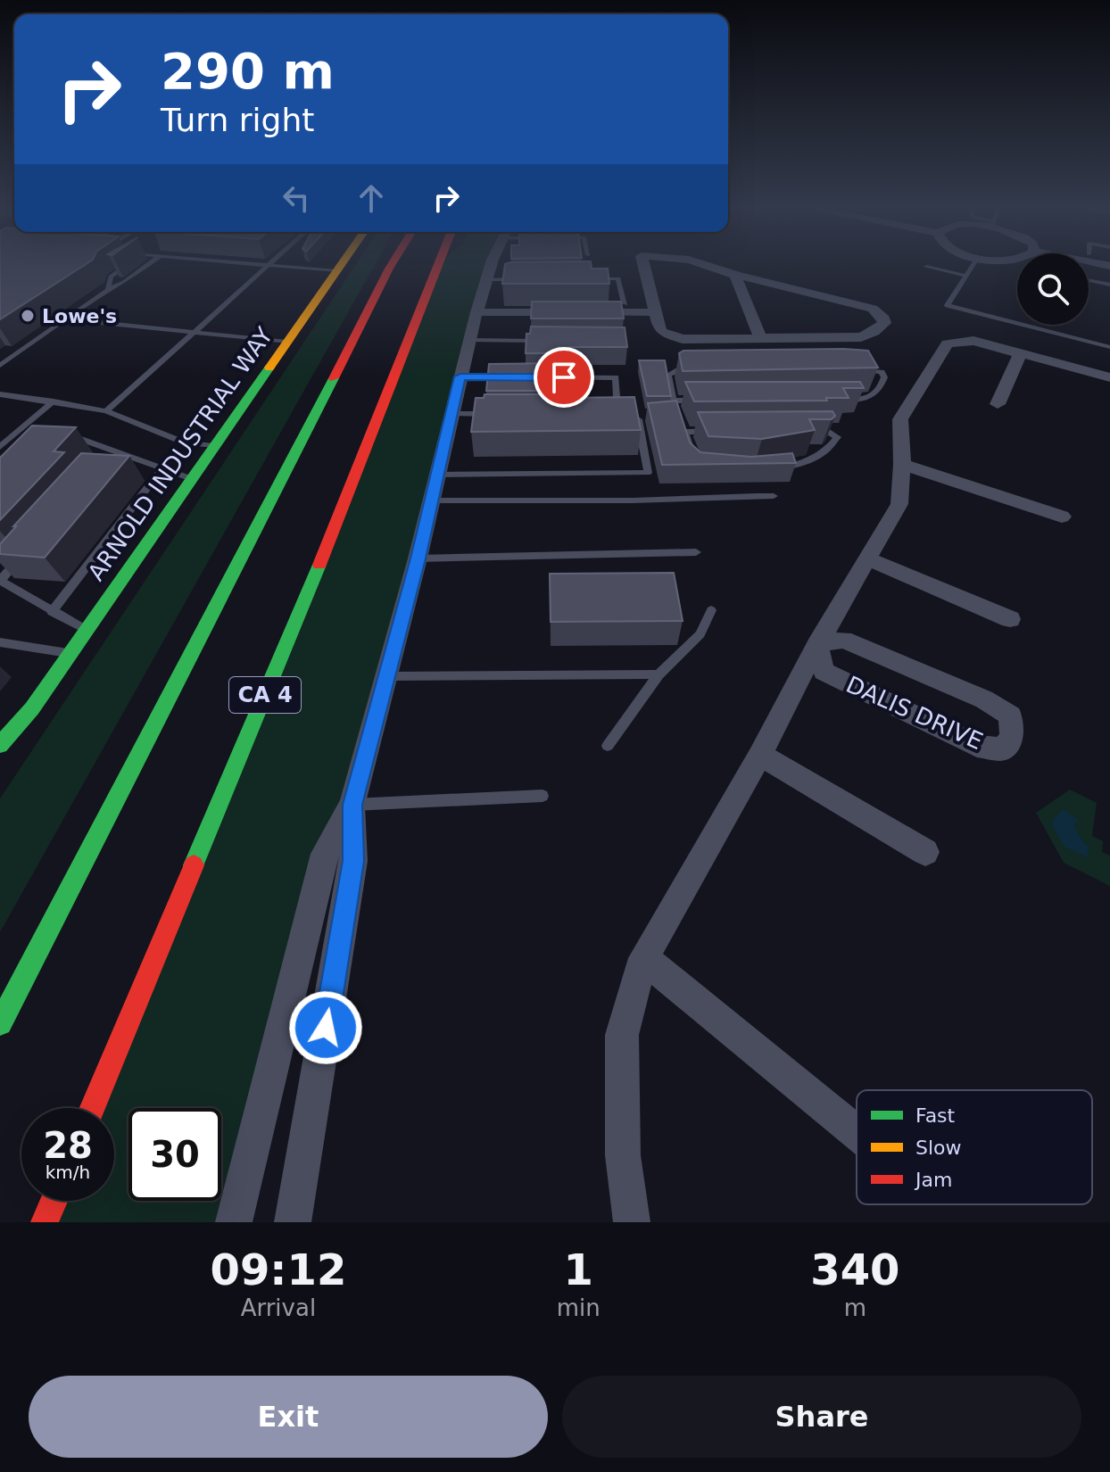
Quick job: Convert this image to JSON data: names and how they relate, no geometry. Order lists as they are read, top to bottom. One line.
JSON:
{"streets":{"main road":["ARNOLD INDUSTRIAL WAY","CA 4"],"street":["DALIS DRIVE"]},"places":["Lowe's"],"legend":["Fast","Slow","Jam"],"page":{"turn":["290 m","Turn right"],"speed":"28 km/h","limit":"30","eta":["09:12","Arrival","1","min","340","m"],"buttons":["Exit","Share"]}}
